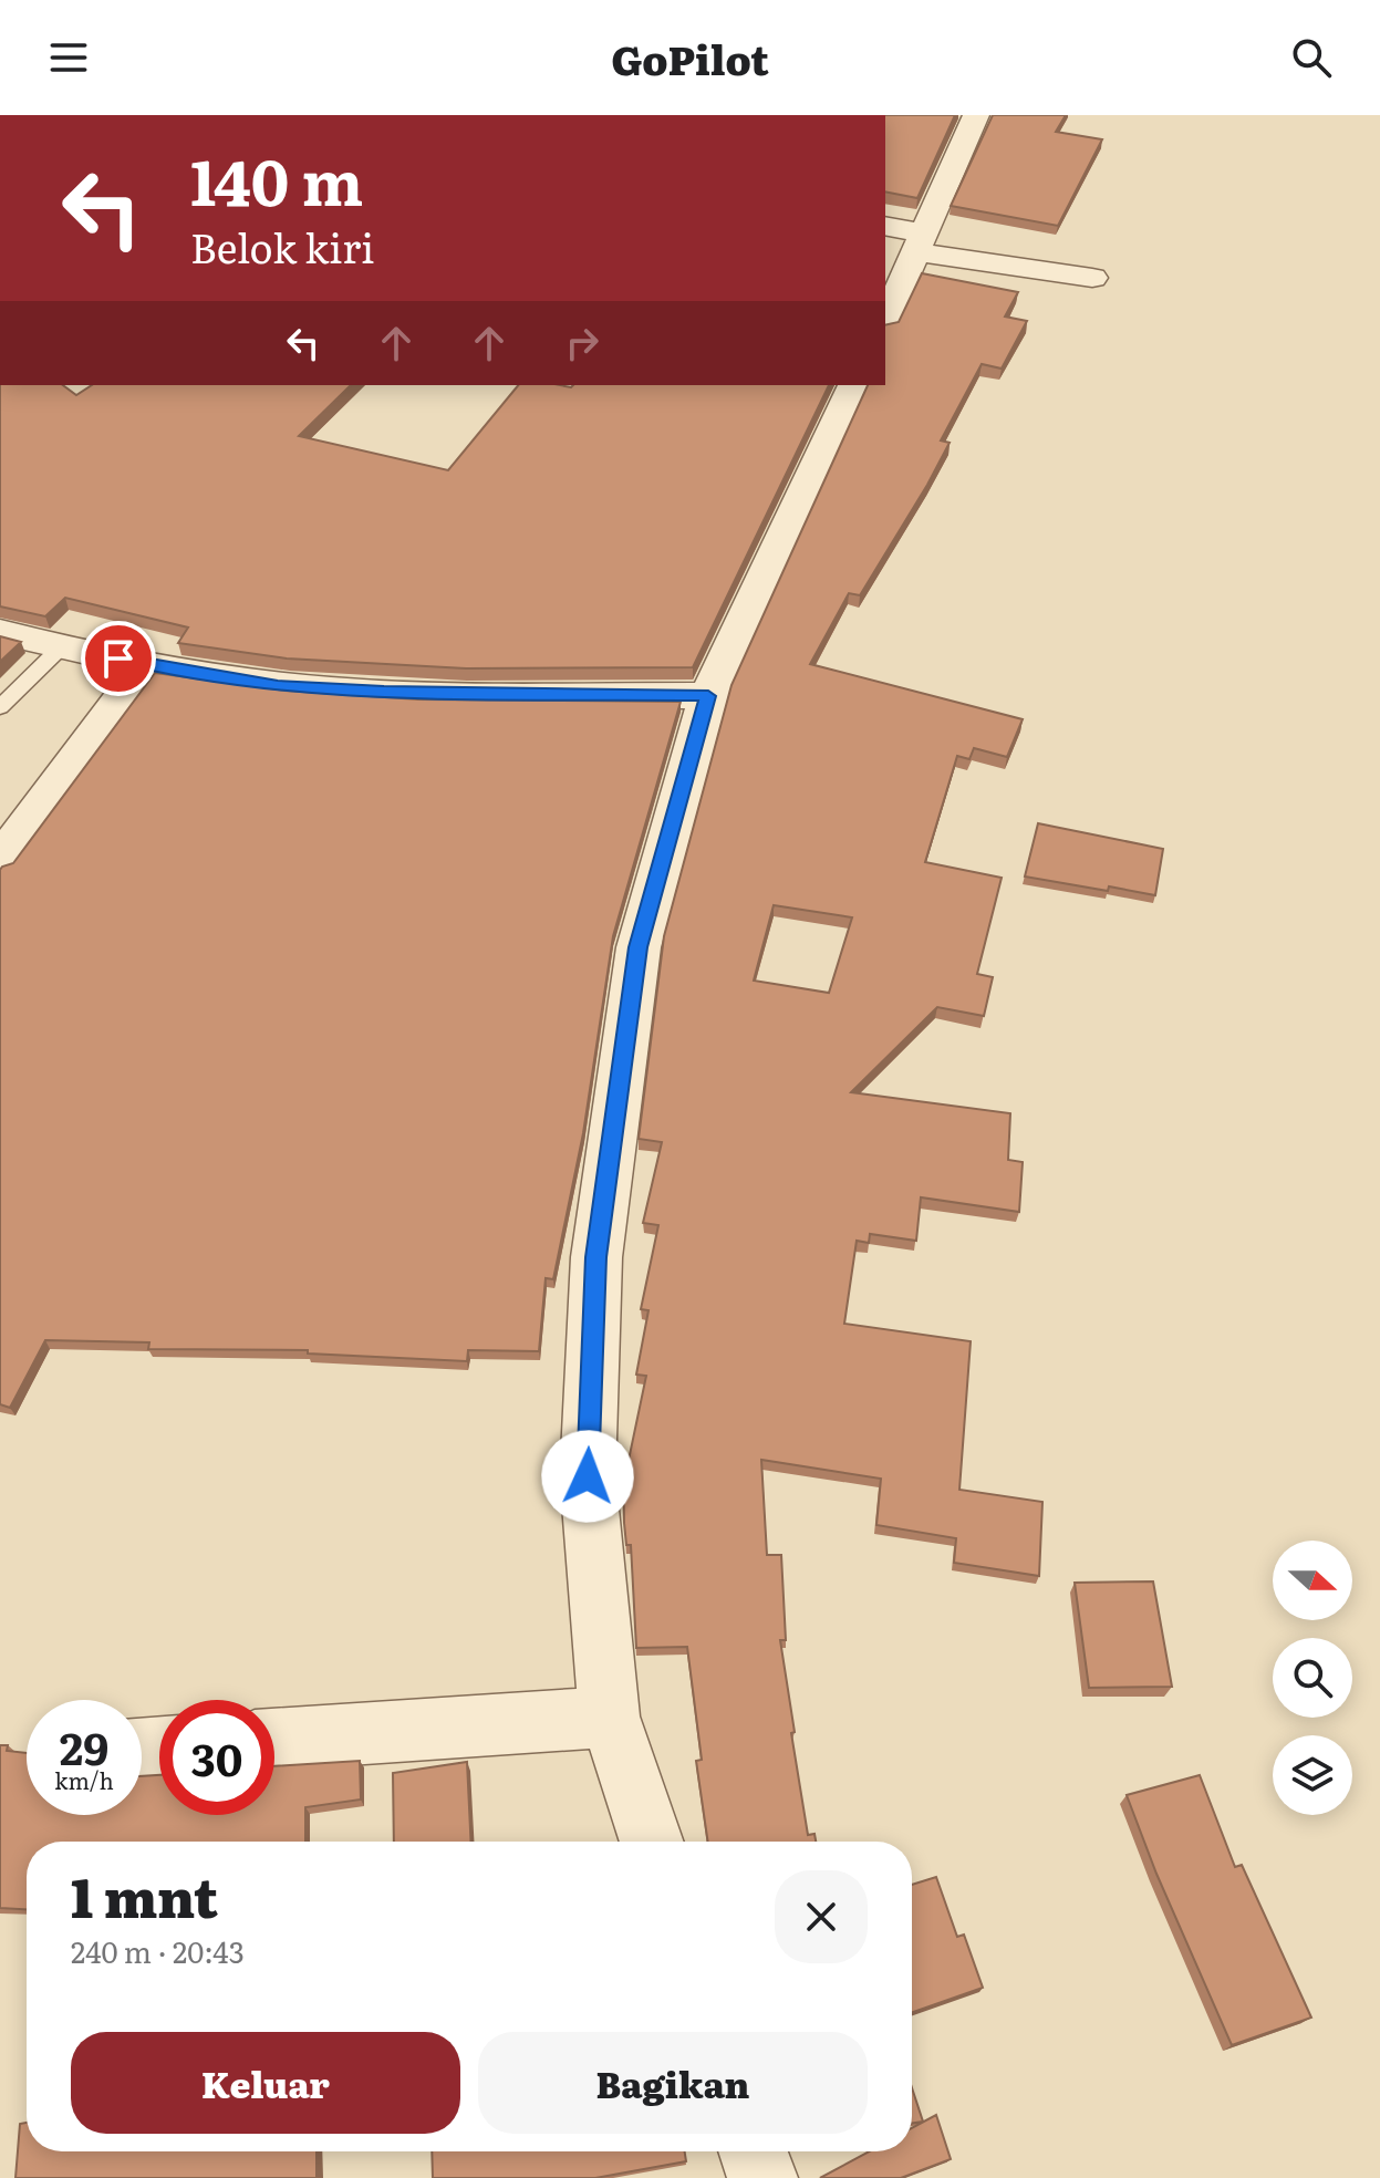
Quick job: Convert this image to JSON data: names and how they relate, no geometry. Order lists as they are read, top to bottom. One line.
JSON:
{"north":"right","page":{"header":"GoPilot","turn":["140 m","Belok kiri"],"speed":"29 km/h","limit":"30","heading":["1 mnt","240 m · 20:43"],"buttons":["Keluar","Bagikan"]}}
